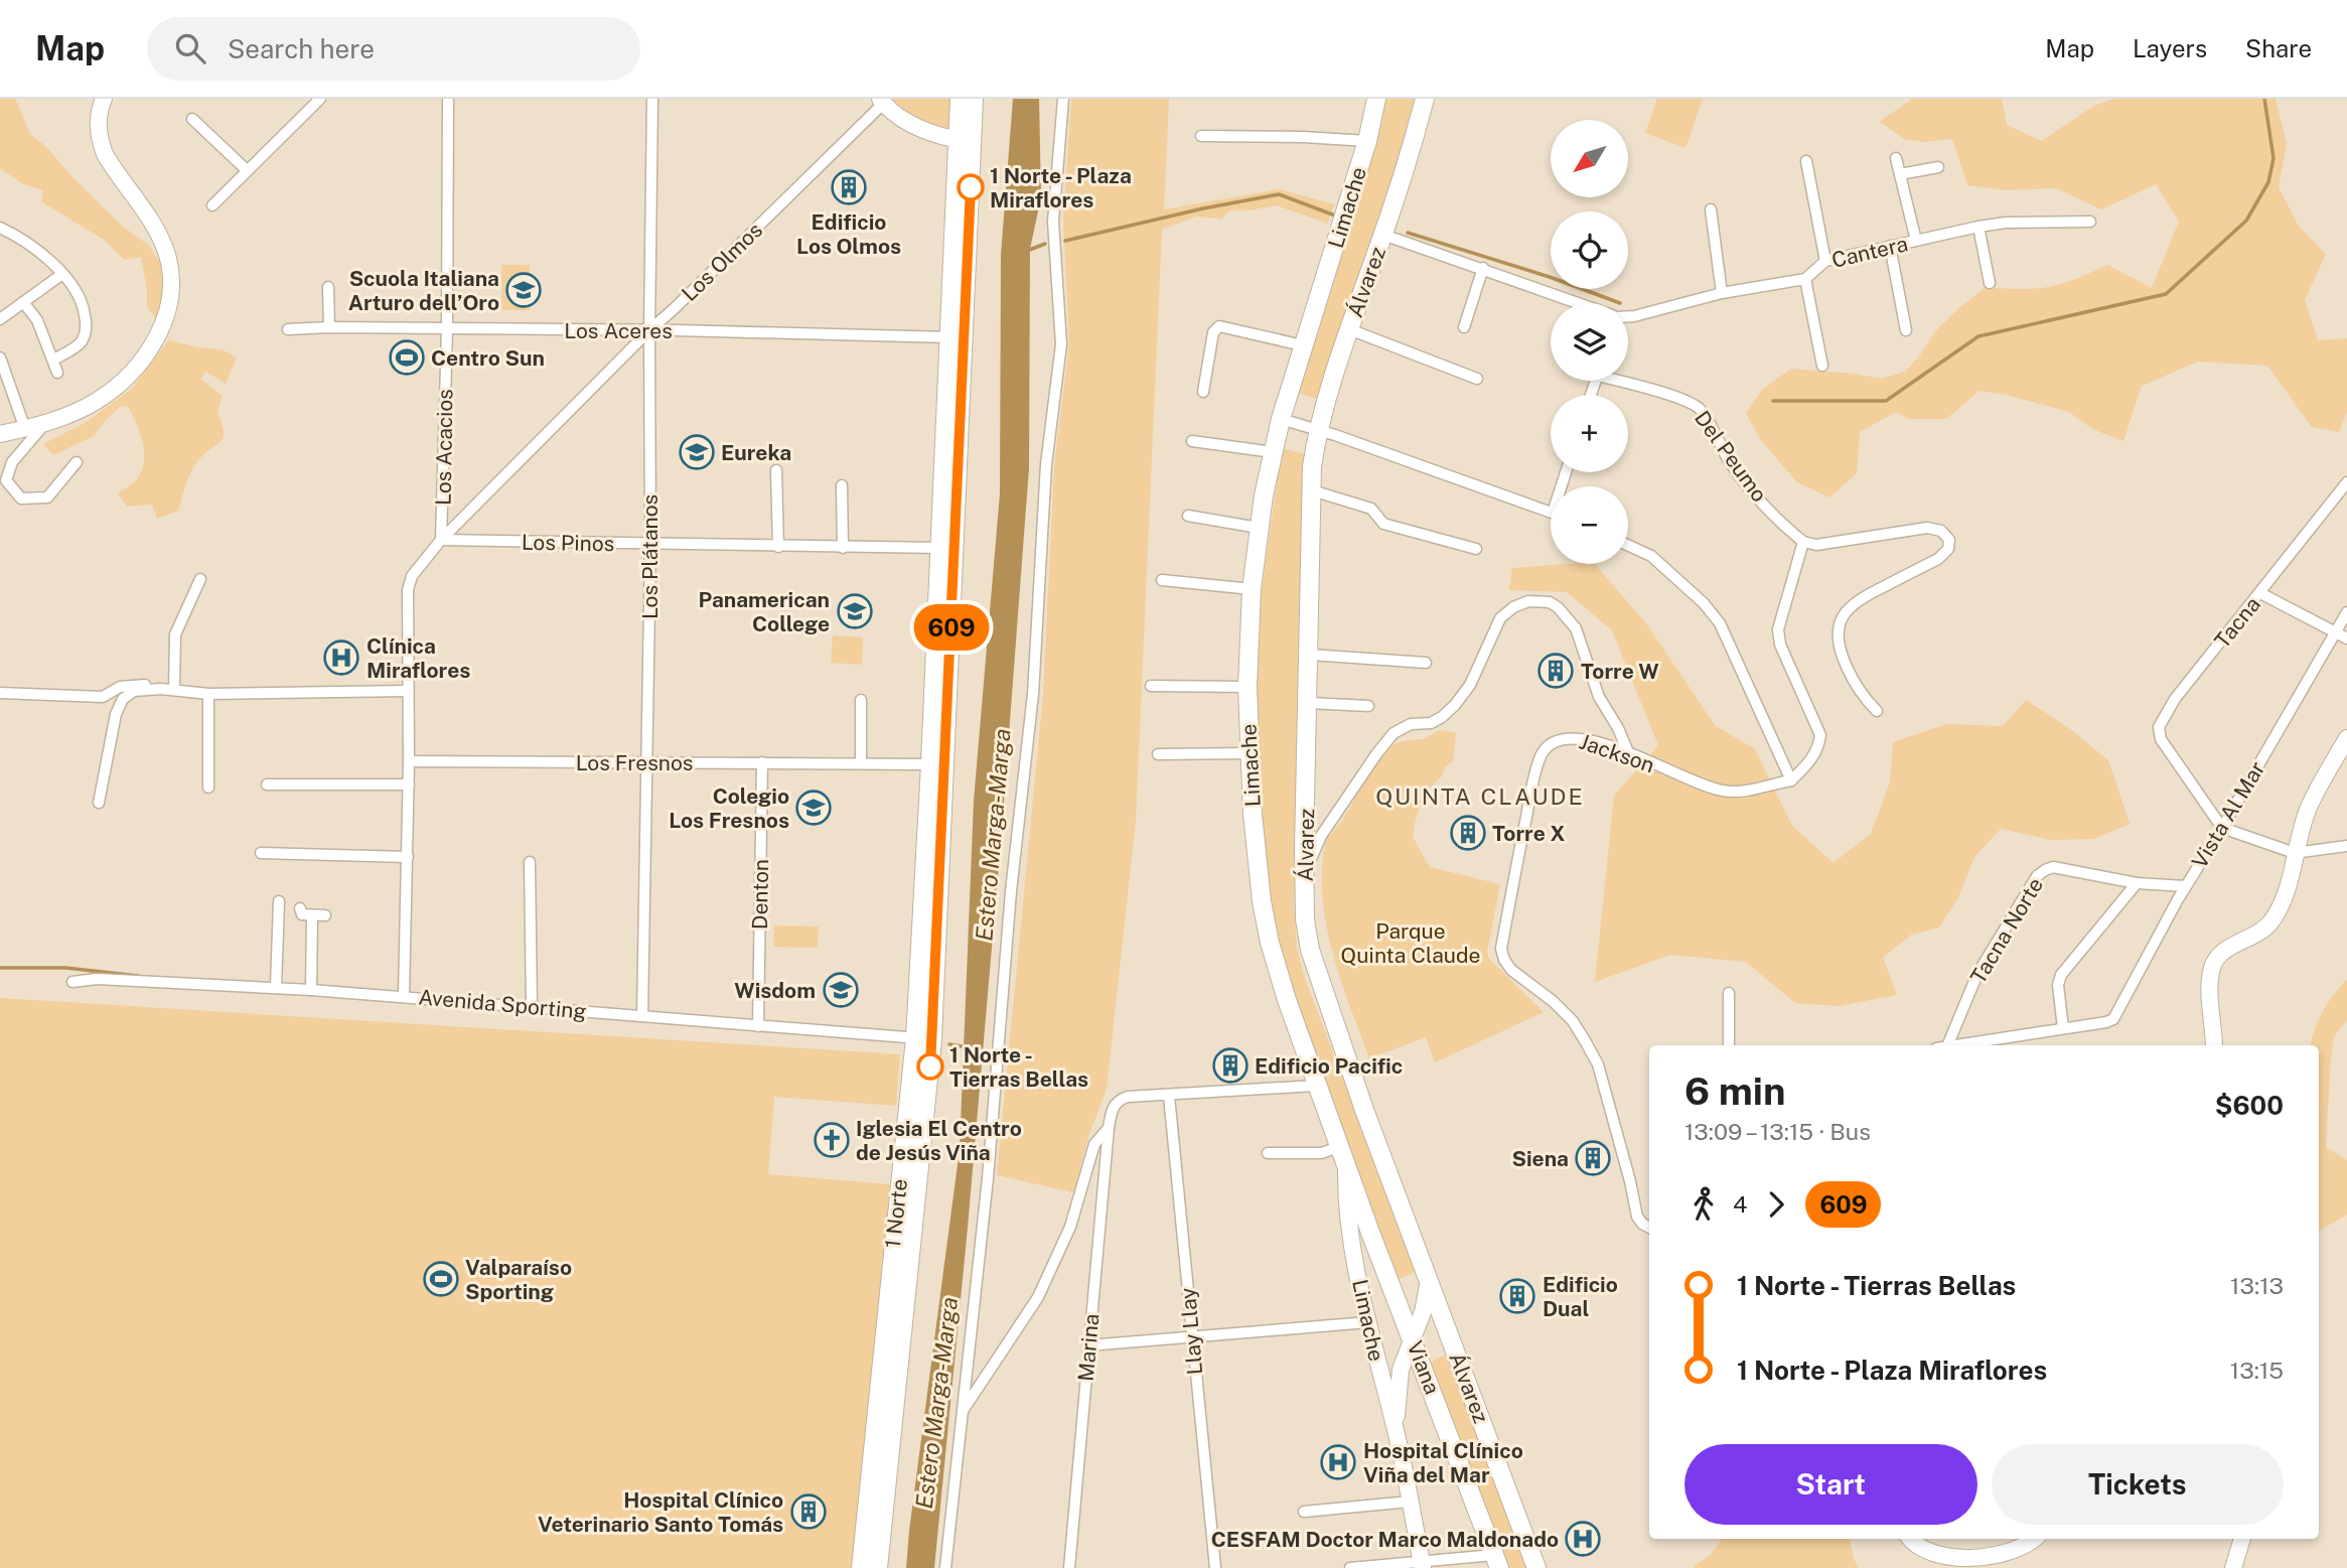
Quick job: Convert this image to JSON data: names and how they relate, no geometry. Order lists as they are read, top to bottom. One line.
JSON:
{"streets":{"main road":["Limache","Álvarez","1 Norte","Viana"],"street":["Cantera","Los Olmos","Los Aceres","Los Acacios","Del Peumo","Los Pinos","Los Plátanos","Tacna","Jackson","Los Fresnos","Vista Al Mar","Denton","Tacna Norte","Avenida Sporting","Llay Llay","Marina"]},"crossings":[["Limache","Álvarez"],["Limache","Viana"],["Cantera","Álvarez"],["Los Olmos","Los Aceres"],["Los Olmos","Los Acacios"],["Los Olmos","Los Pinos"],["Los Olmos","Los Plátanos"],["Los Aceres","Los Acacios"],["Los Aceres","Los Plátanos"],["Los Aceres","1 Norte"],["Los Acacios","Los Pinos"],["Los Pinos","Los Plátanos"],["Los Pinos","1 Norte"],["Los Plátanos","Los Fresnos"],["Los Plátanos","Avenida Sporting"],["Tacna","Vista Al Mar"],["Los Fresnos","Denton"],["Los Fresnos","1 Norte"],["Vista Al Mar","Tacna Norte"],["Denton","Avenida Sporting"],["Avenida Sporting","1 Norte"]],"districts":["QUINTA CLAUDE"],"water":["Estero Marga-Marga"],"parks":["Parque Quinta Claude"],"places":{"building":["Edificio Los Olmos","Torre W","Torre X","Edificio Pacific","Siena","Edificio Dual","Hospital Clínico Veterinario Santo Tomás"],"other":["1 Norte - Plaza Miraflores","1 Norte - Tierras Bellas"],"school or university":["Scuola Italiana Arturo dell’Oro","Eureka","Panamerican College","Colegio Los Fresnos","Wisdom"],"sports":["Centro Sun","Valparaíso Sporting"],"hospital":["Clínica Miraflores","Hospital Clínico Viña del Mar","CESFAM Doctor Marco Maldonado"],"church":["Iglesia El Centro de Jesús Viña"]},"lines":["bus line 609"],"north":"bottom left","page":{"header":"Map","search":"Search here","nav":["Map","Layers","Share"],"on_map":"609","map_buttons":["+","−"],"heading":["6 min","13:09 – 13:15 · Bus","$600"],"legs":["4","609"],"list":[{"name":"1 Norte - Tierras Bellas","value":"13:13"},{"name":"1 Norte - Plaza Miraflores","value":"13:15"}],"buttons":["Start","Tickets"]}}
